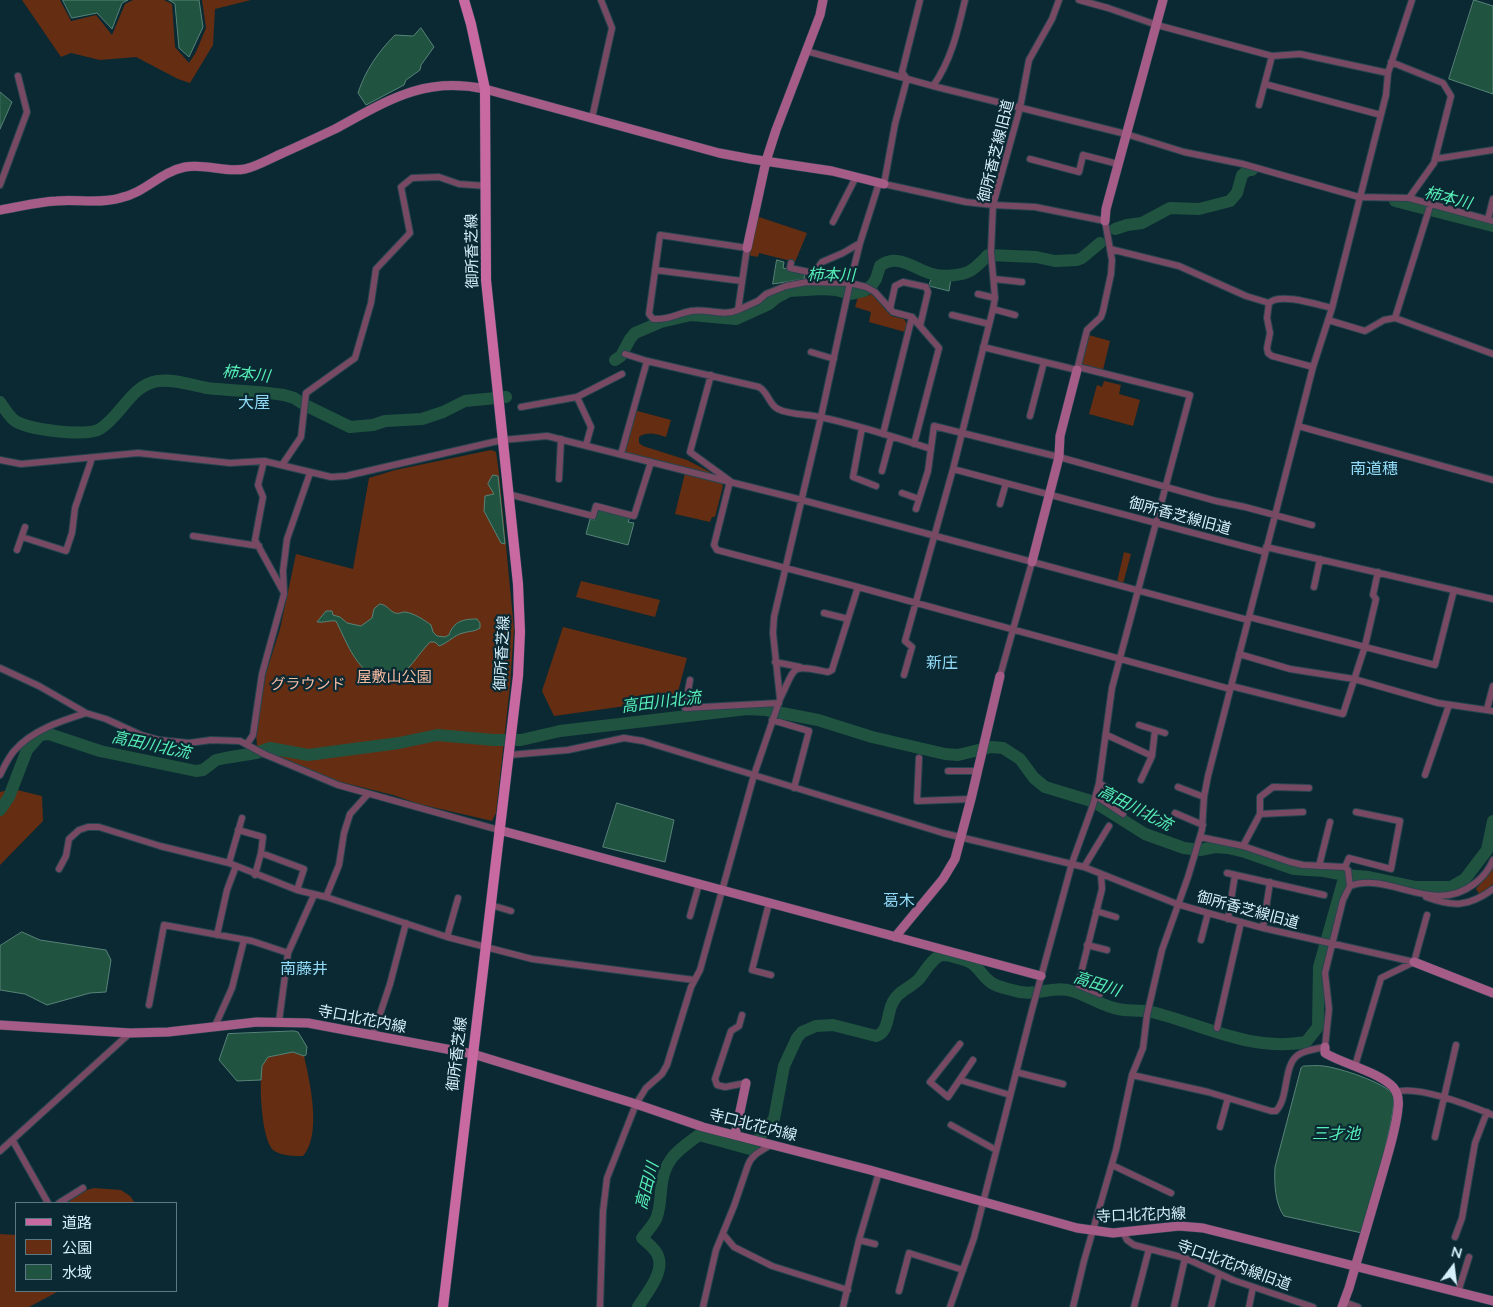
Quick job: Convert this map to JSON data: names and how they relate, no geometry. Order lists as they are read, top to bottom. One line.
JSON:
{"streets":{"main road":["御所香芝線"],"street":["御所香芝線旧道","寺口北花内線","寺口北花内線旧道"]},"crossings":[["御所香芝線","寺口北花内線"],["寺口北花内線","寺口北花内線旧道"]],"districts":["大屋","南道穗","新庄","葛木","南藤井"],"water":["柿本川","高田川北流","高田川","三才池"],"parks":["屋敷山公園","グラウンド"],"legend":["道路","公園","水域"],"north":"top"}
